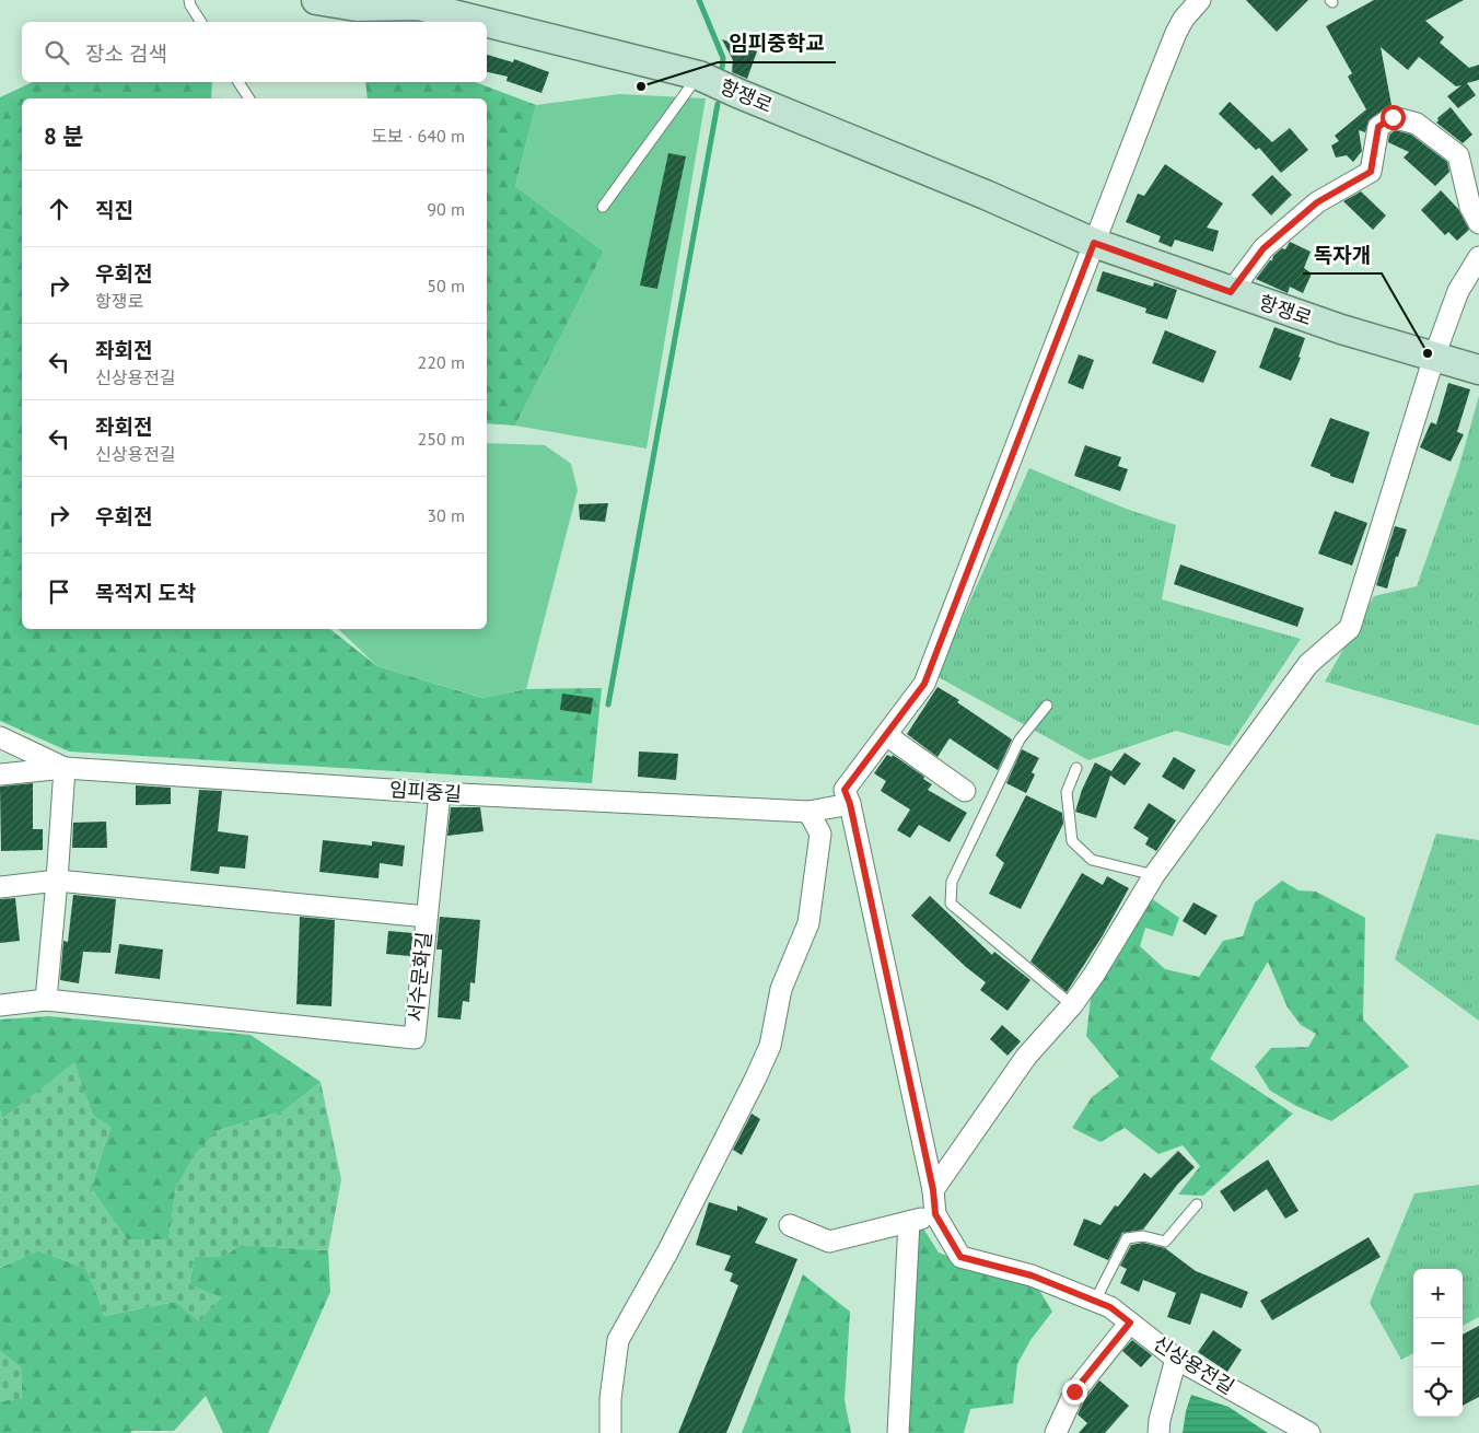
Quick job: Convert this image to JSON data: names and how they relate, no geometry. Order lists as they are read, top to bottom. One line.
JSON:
{"streets":{"street":["항쟁로","임피중길","서수문화길","신상용전길"]},"crossings":[["항쟁로","신상용전길"],["임피중길","신상용전길"]],"places":["임피중학교","독자개"],"page":{"search":"장소 검색","heading":["8 분","도보 · 640 m"],"list":[["직진","90 m"],["우회전","항쟁로","50 m"],["좌회전","신상용전길","220 m"],["좌회전","신상용전길","250 m"],["우회전","30 m"],"목적지 도착"],"map_buttons":["+","−"]}}
